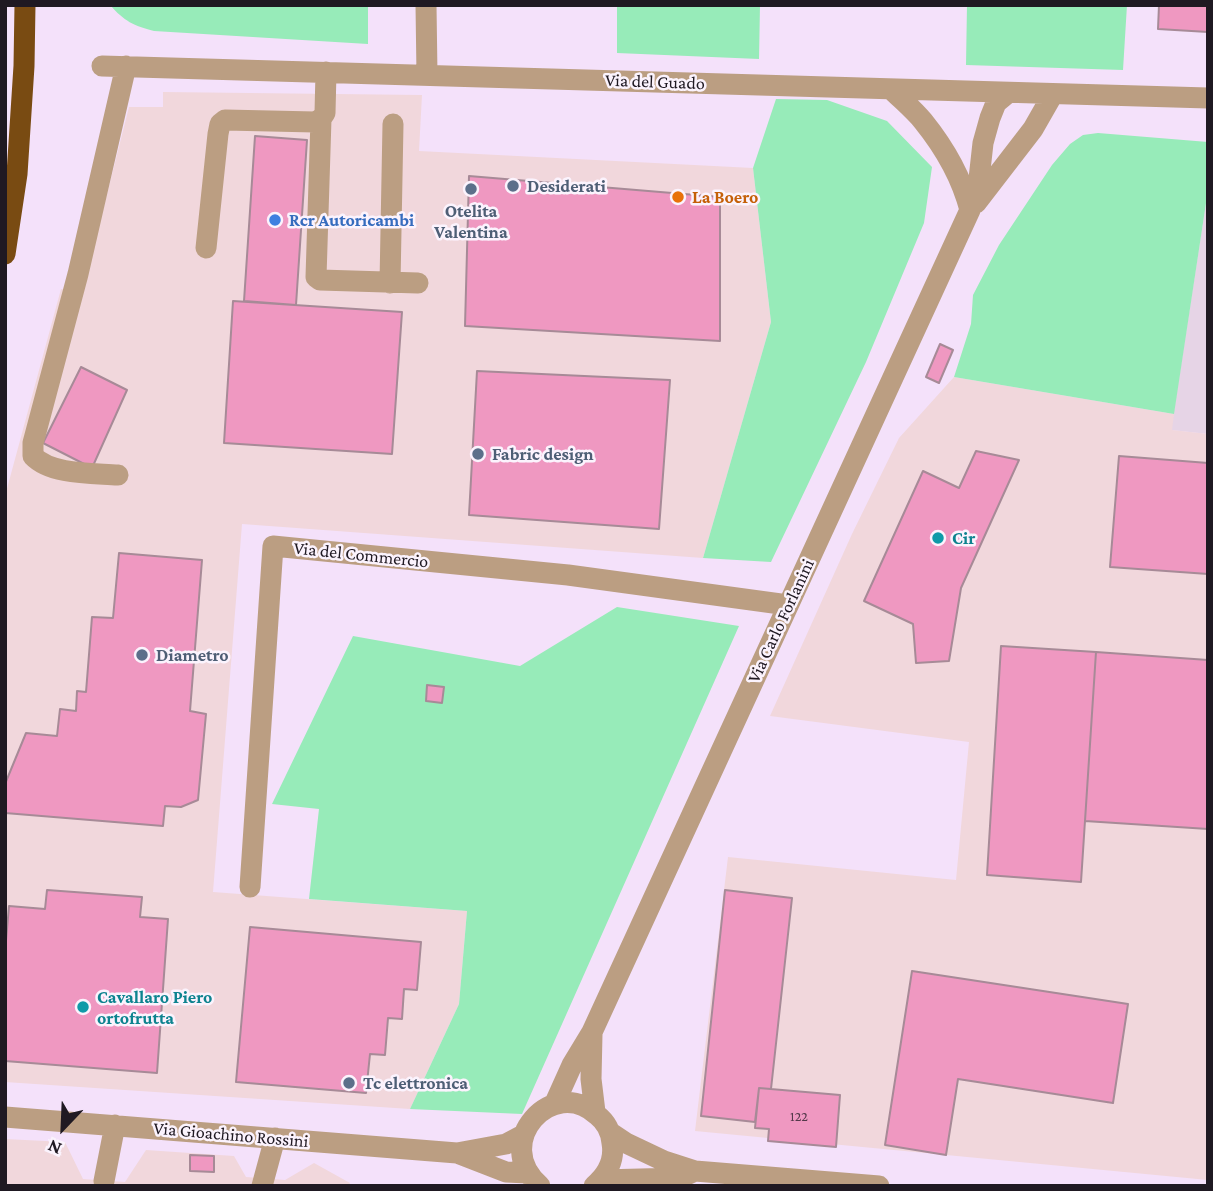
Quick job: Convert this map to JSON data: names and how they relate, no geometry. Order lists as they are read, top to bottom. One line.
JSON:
{"streets":{"street":["Via del Guado","Via del Commercio","Via Carlo Forlanini","Via Gioachino Rossini"]},"crossings":[["Via del Guado","Via Carlo Forlanini"],["Via del Commercio","Via Carlo Forlanini"]],"places":["Desiderati","Otelita Valentina","La Boero","Rcr Autoricambi","Fabric design","Cir","Diametro","Cavallaro Piero ortofrutta","Tc elettronica"],"house_numbers":["122"],"north":"bottom left"}
